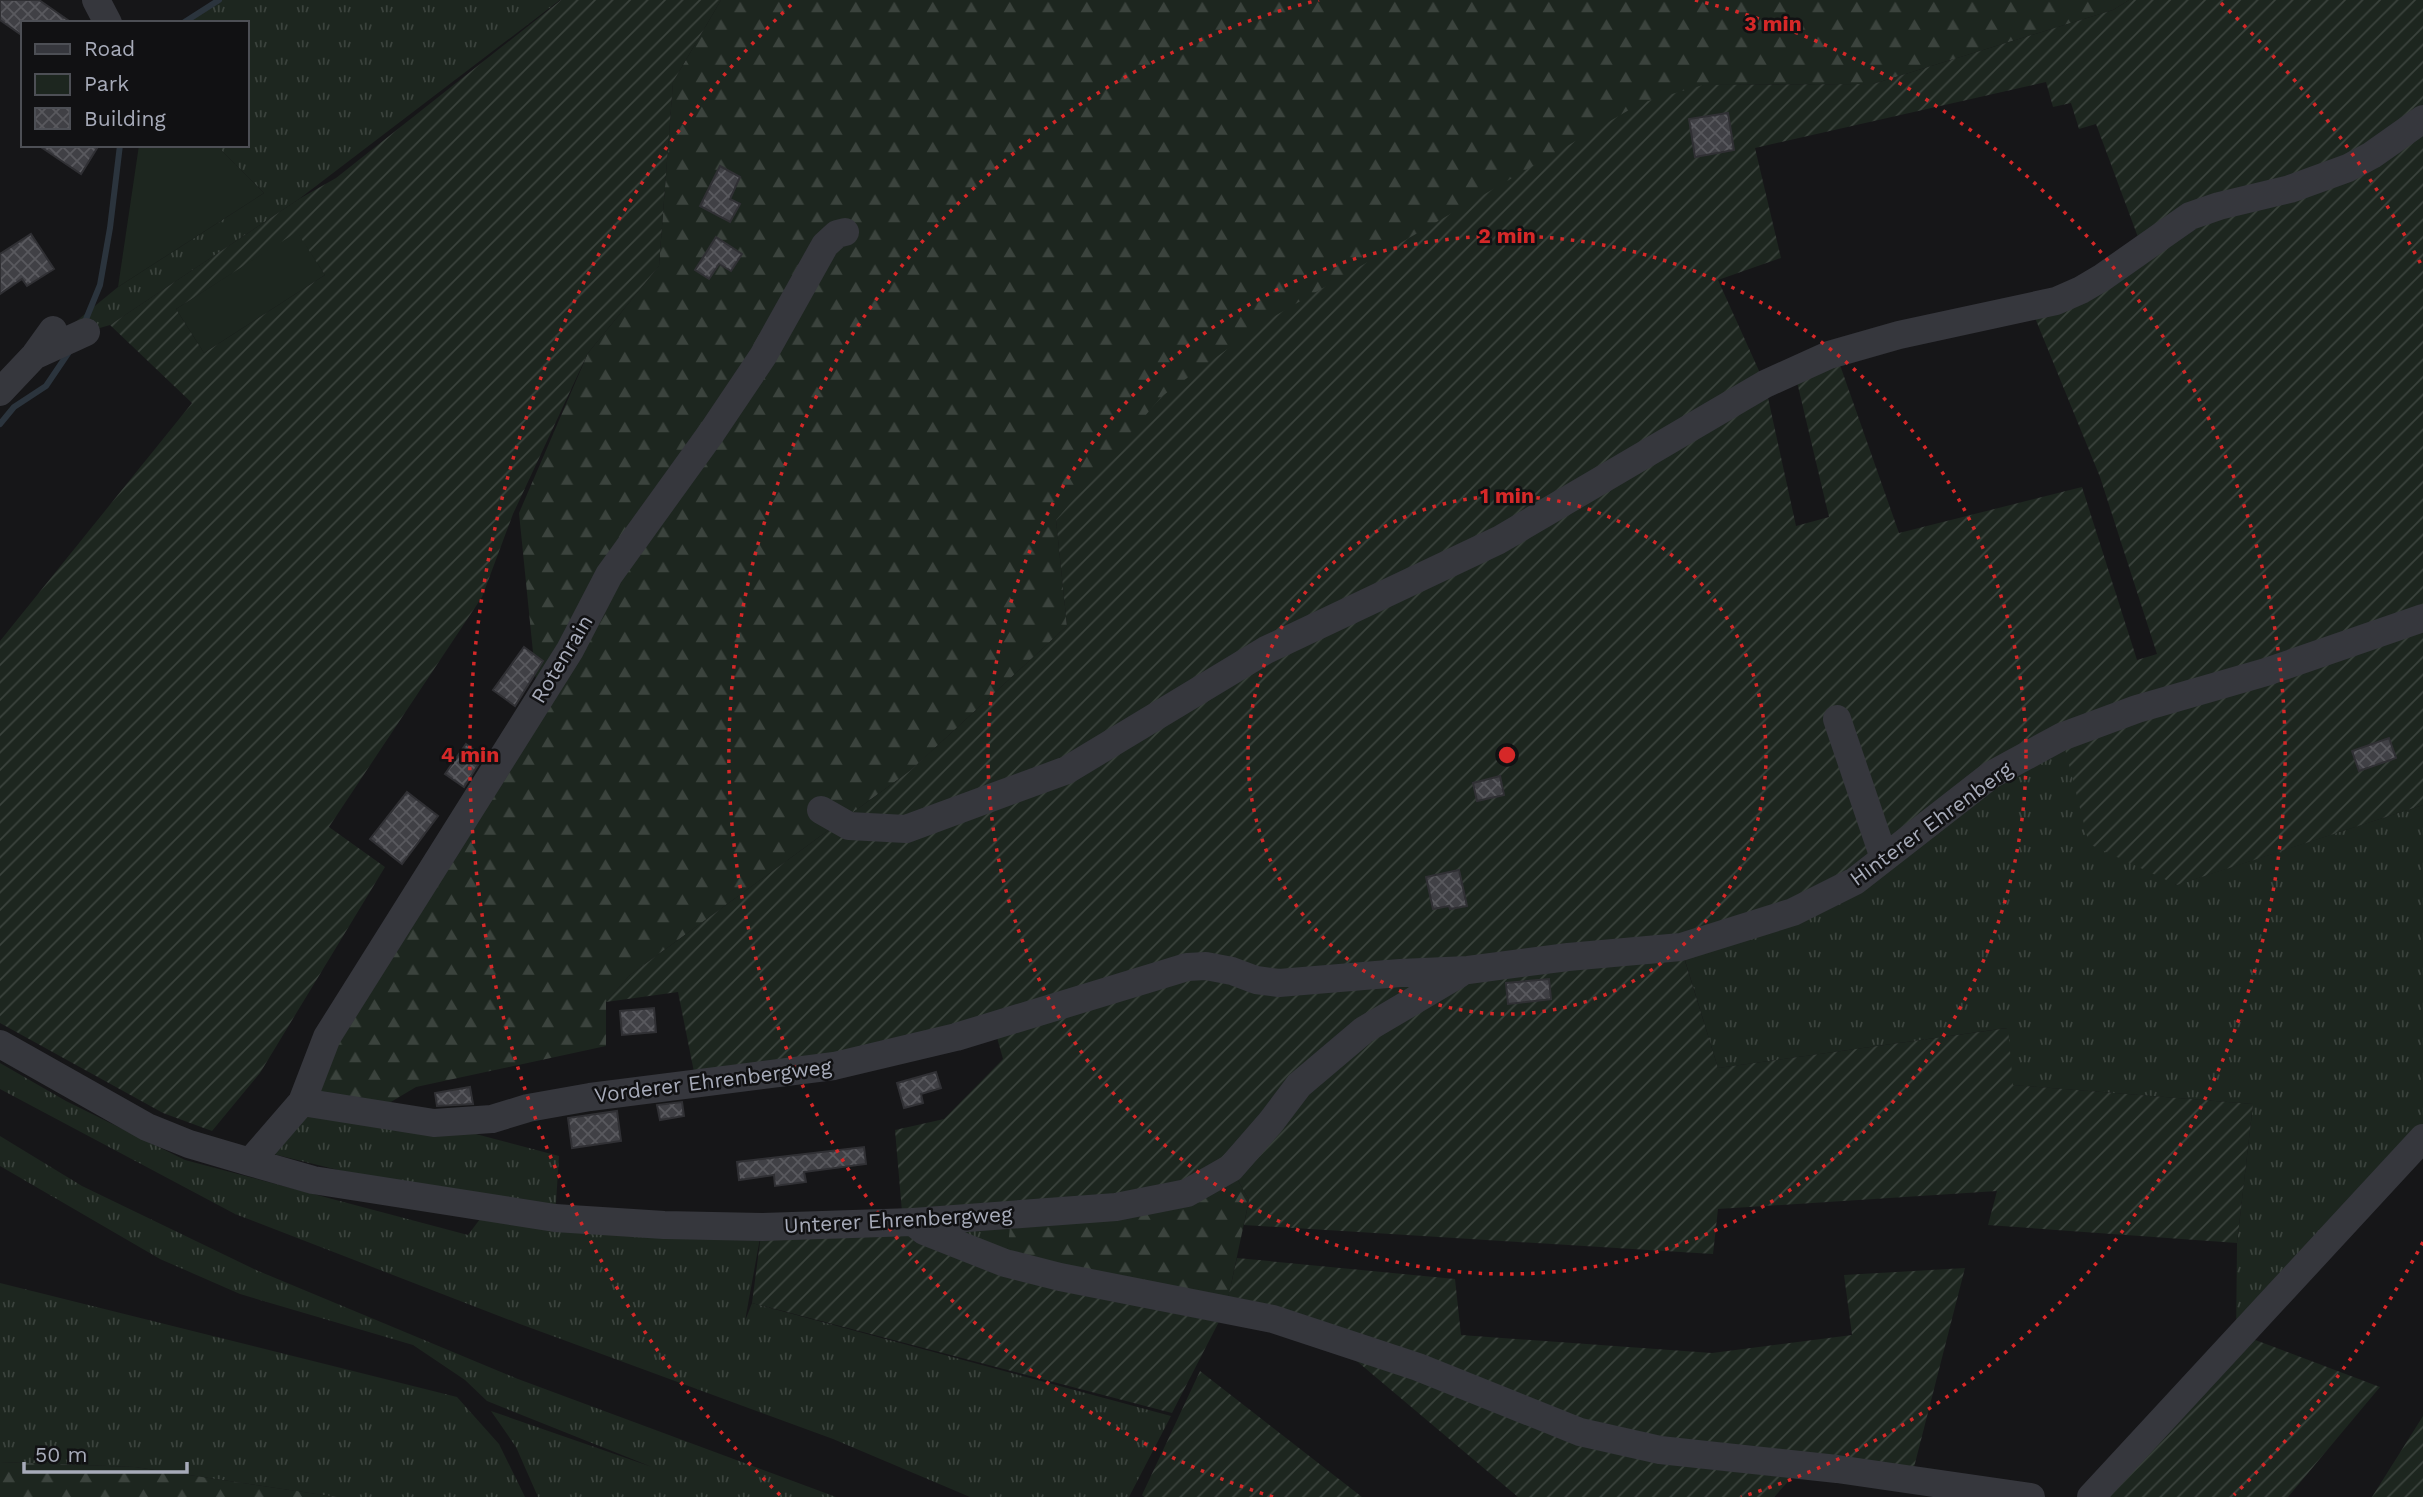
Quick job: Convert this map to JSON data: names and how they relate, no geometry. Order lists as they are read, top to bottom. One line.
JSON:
{"streets":{"street":["Rotenrain","Hinterer Ehrenberg","Vorderer Ehrenbergweg","Unterer Ehrenbergweg"]},"crossings":[["Rotenrain","Vorderer Ehrenbergweg"],["Hinterer Ehrenberg","Vorderer Ehrenbergweg"],["Hinterer Ehrenberg","Unterer Ehrenbergweg"],["Vorderer Ehrenbergweg","Unterer Ehrenbergweg"]],"legend":["Road","Park","Building"],"scale_bar":"50 m","rings":["3 min","2 min","1 min","4 min"]}
